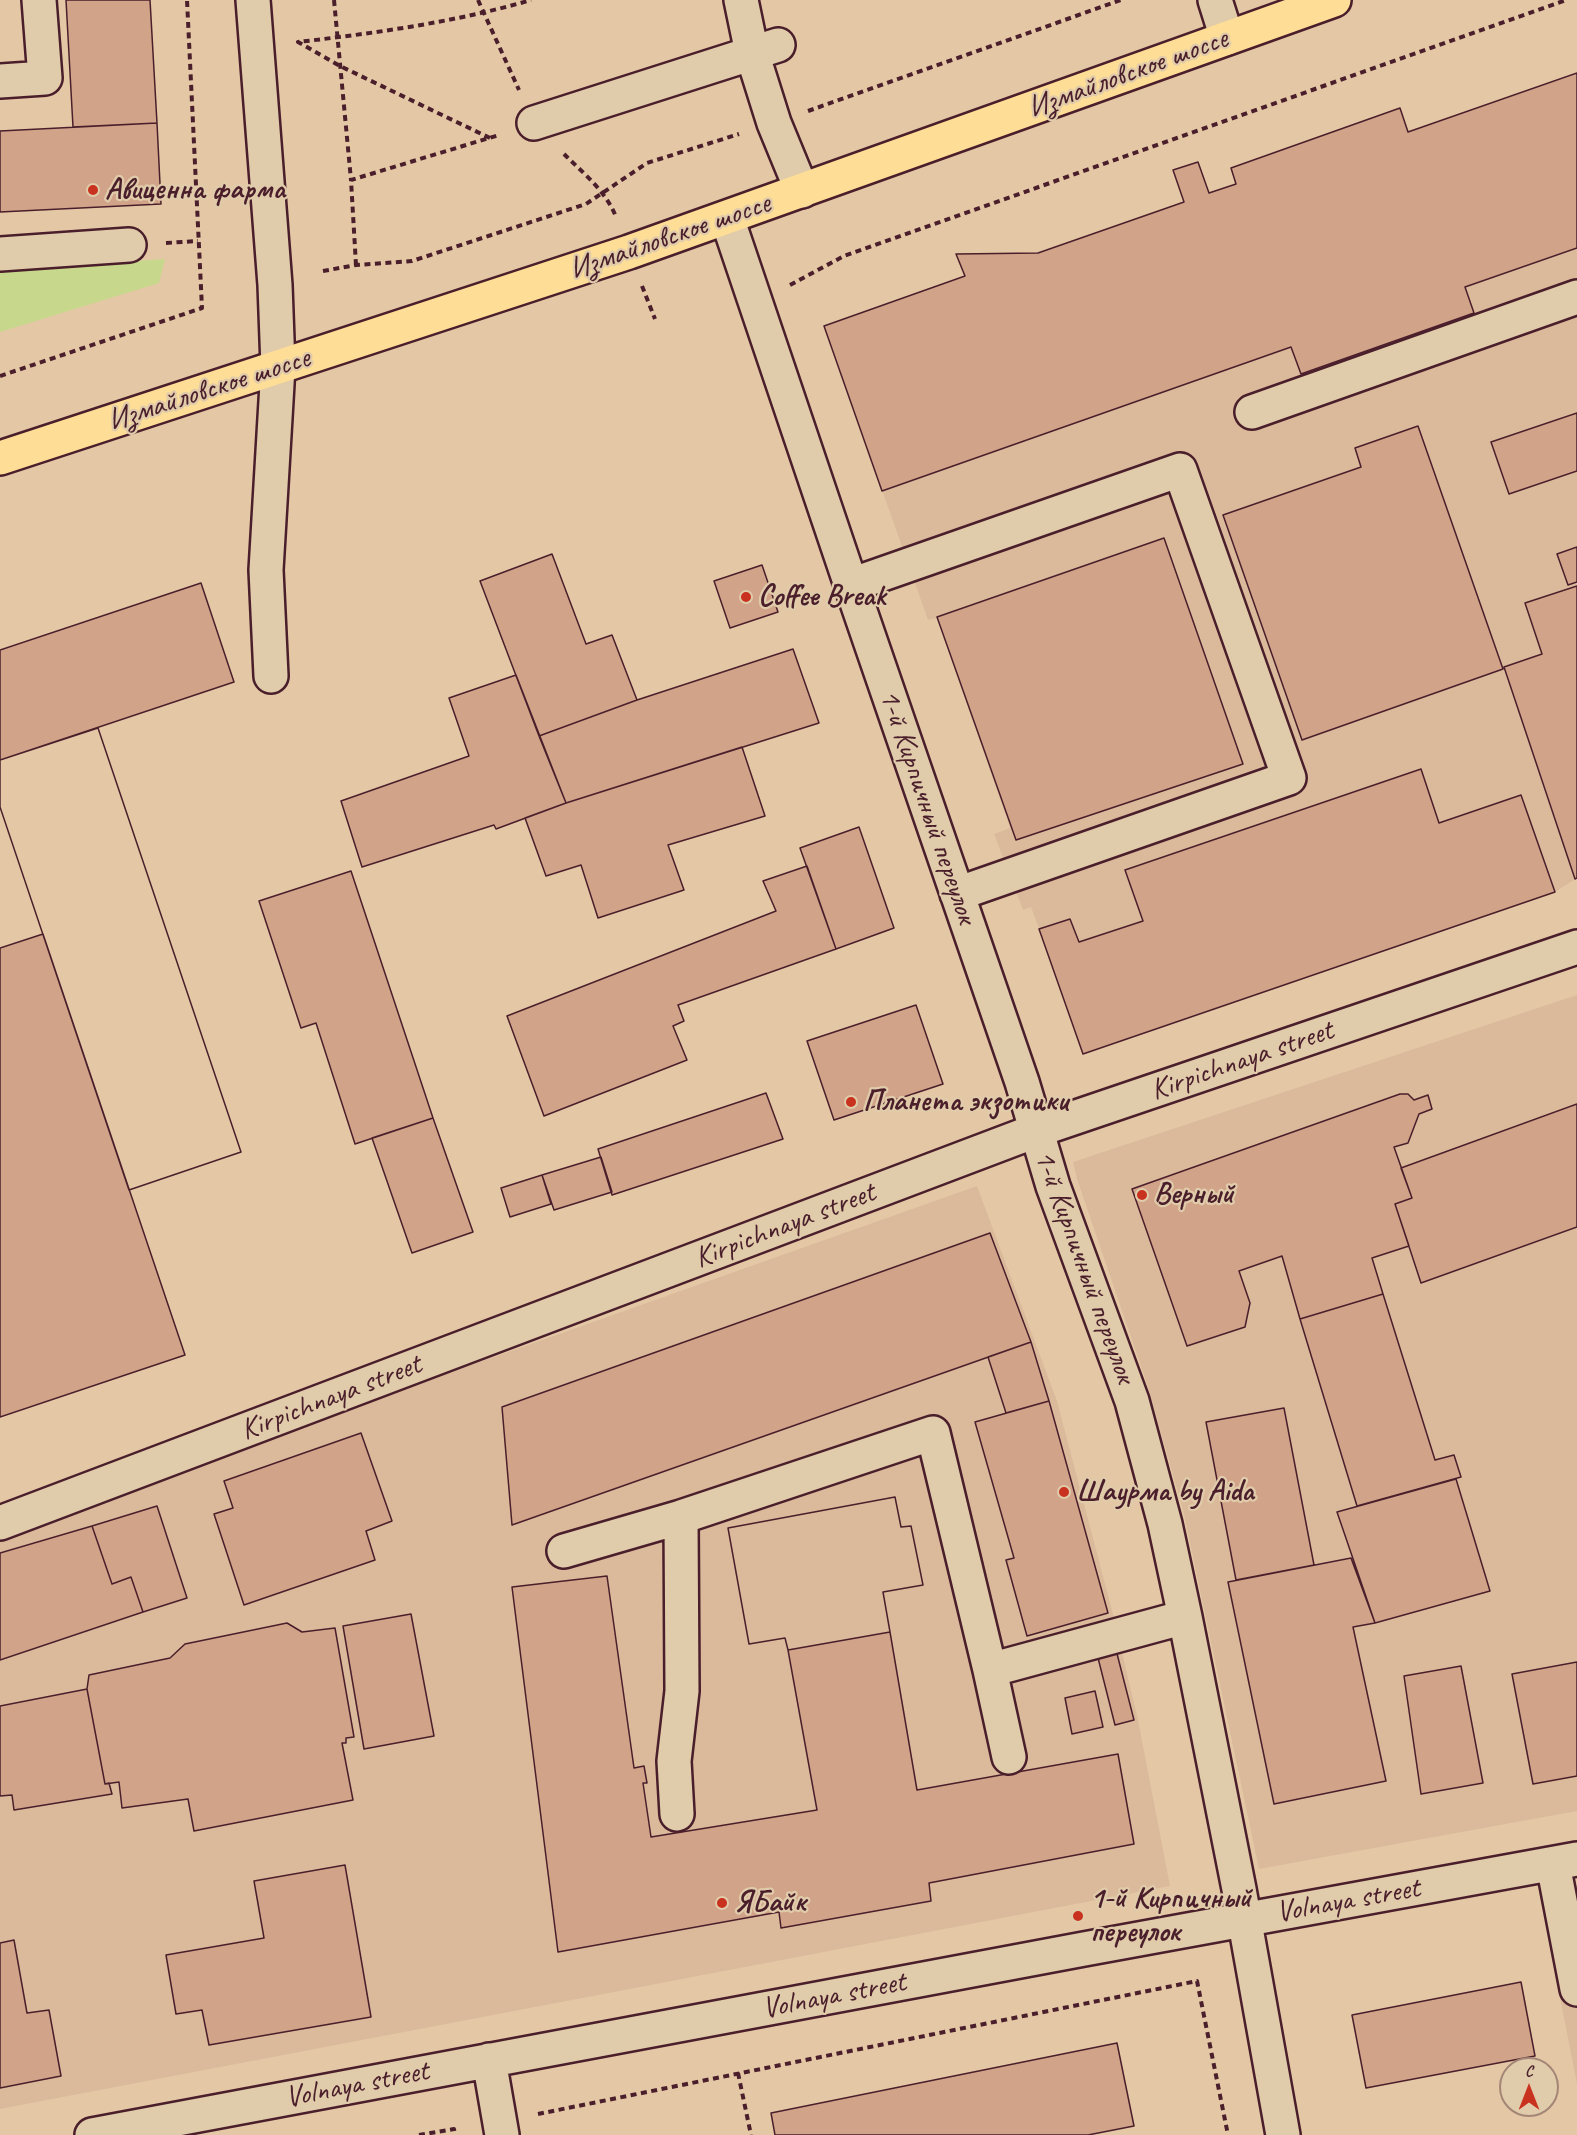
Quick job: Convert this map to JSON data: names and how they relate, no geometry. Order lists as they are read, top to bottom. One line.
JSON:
{"streets":{"main road":["Измайловское шоссе"],"street":["1-й Кирпичный переулок","Kirpichnaya street","Volnaya street"]},"crossings":[["Измайловское шоссе","1-й Кирпичный переулок"],["1-й Кирпичный переулок","Kirpichnaya street"],["1-й Кирпичный переулок","Volnaya street"]],"places":["Авиценна фарма","Coffee Break","Планета экзотики","Верный","Шаурма by Aida","ЯБайк","1-й Кирпичный переулок"],"north":"top"}
